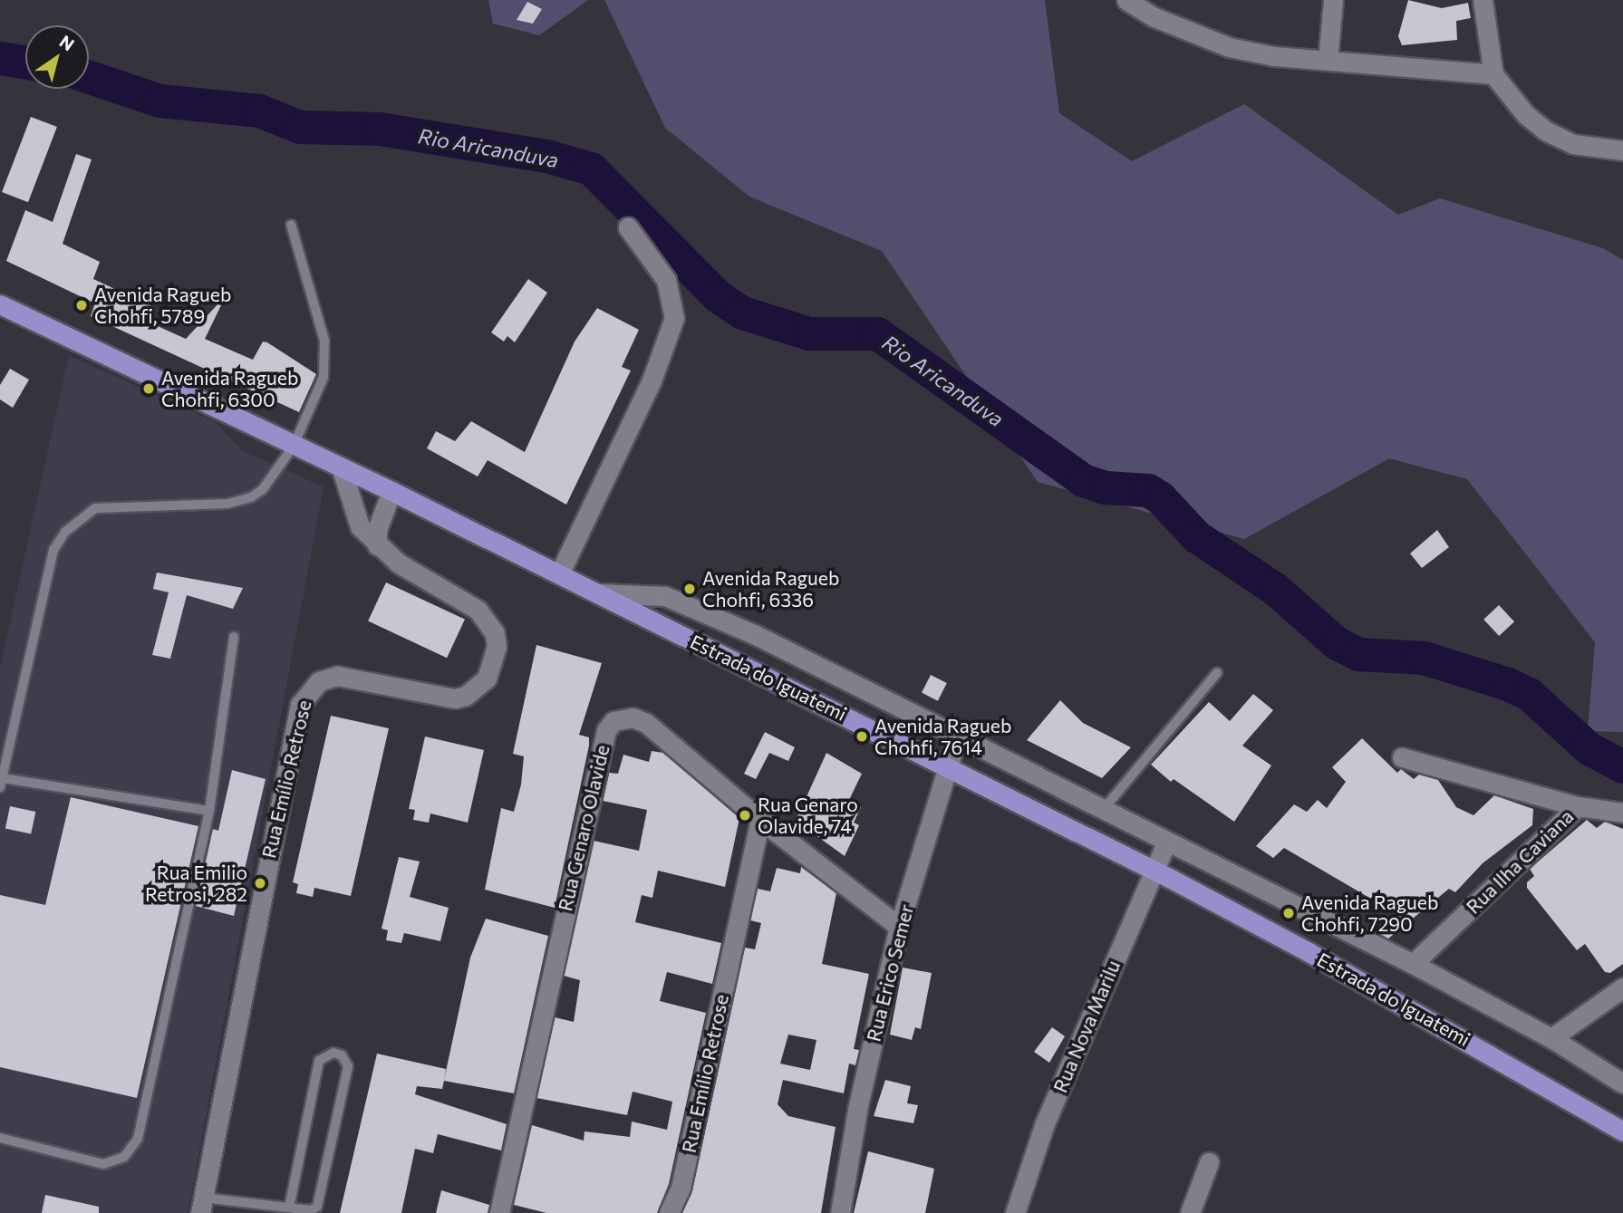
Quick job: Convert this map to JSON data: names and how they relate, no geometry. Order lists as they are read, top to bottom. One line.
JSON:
{"streets":{"main road":["Estrada do Iguatemi"],"street":["Rua Emílio Retrose","Rua Genaro Olavide","Rua Ilha Caviana","Rua Erico Semer","Rua Nova Marilu"]},"crossings":[["Estrada do Iguatemi","Rua Emílio Retrose"],["Estrada do Iguatemi","Rua Erico Semer"],["Estrada do Iguatemi","Rua Nova Marilu"],["Rua Emílio Retrose","Rua Genaro Olavide"],["Rua Genaro Olavide","Rua Erico Semer"]],"water":["Rio Aricanduva"],"places":["Avenida Ragueb Chohfi, 5789","Avenida Ragueb Chohfi, 6300","Avenida Ragueb Chohfi, 6336","Avenida Ragueb Chohfi, 7614","Rua Genaro Olavide, 74","Rua Emilio Retrosi, 282","Avenida Ragueb Chohfi, 7290"],"north":"top right"}
